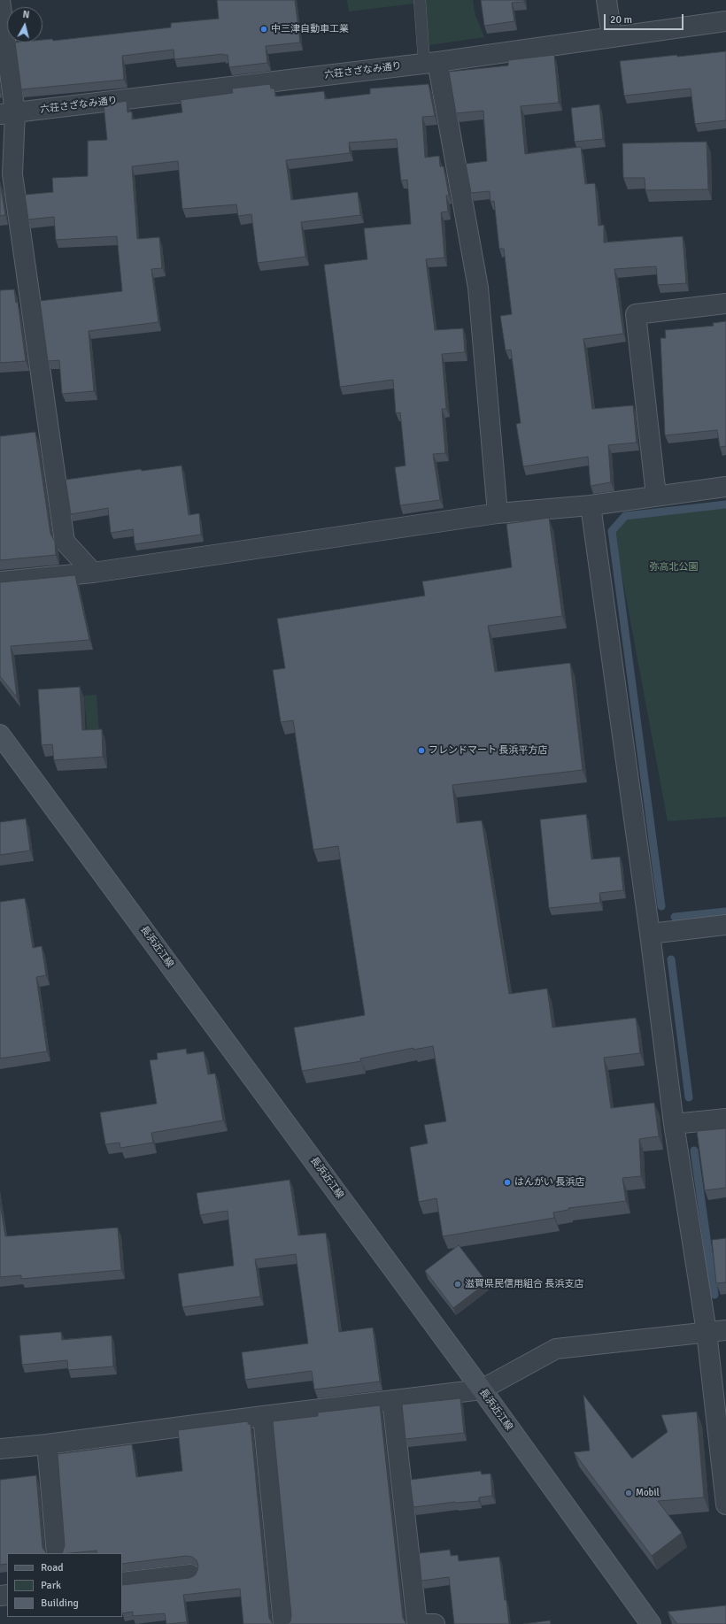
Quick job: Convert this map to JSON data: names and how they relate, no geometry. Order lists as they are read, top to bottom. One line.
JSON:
{"streets":{"main road":["長浜近江線"],"street":["六荘さざなみ通り"]},"parks":["弥高北公園"],"places":["中三津自動車工業","フレンドマート 長浜平方店","はんがい 長浜店","滋賀県民信用組合 長浜支店","Mobil"],"legend":["Road","Park","Building"],"scale_bar":"20 m","north":"top"}
